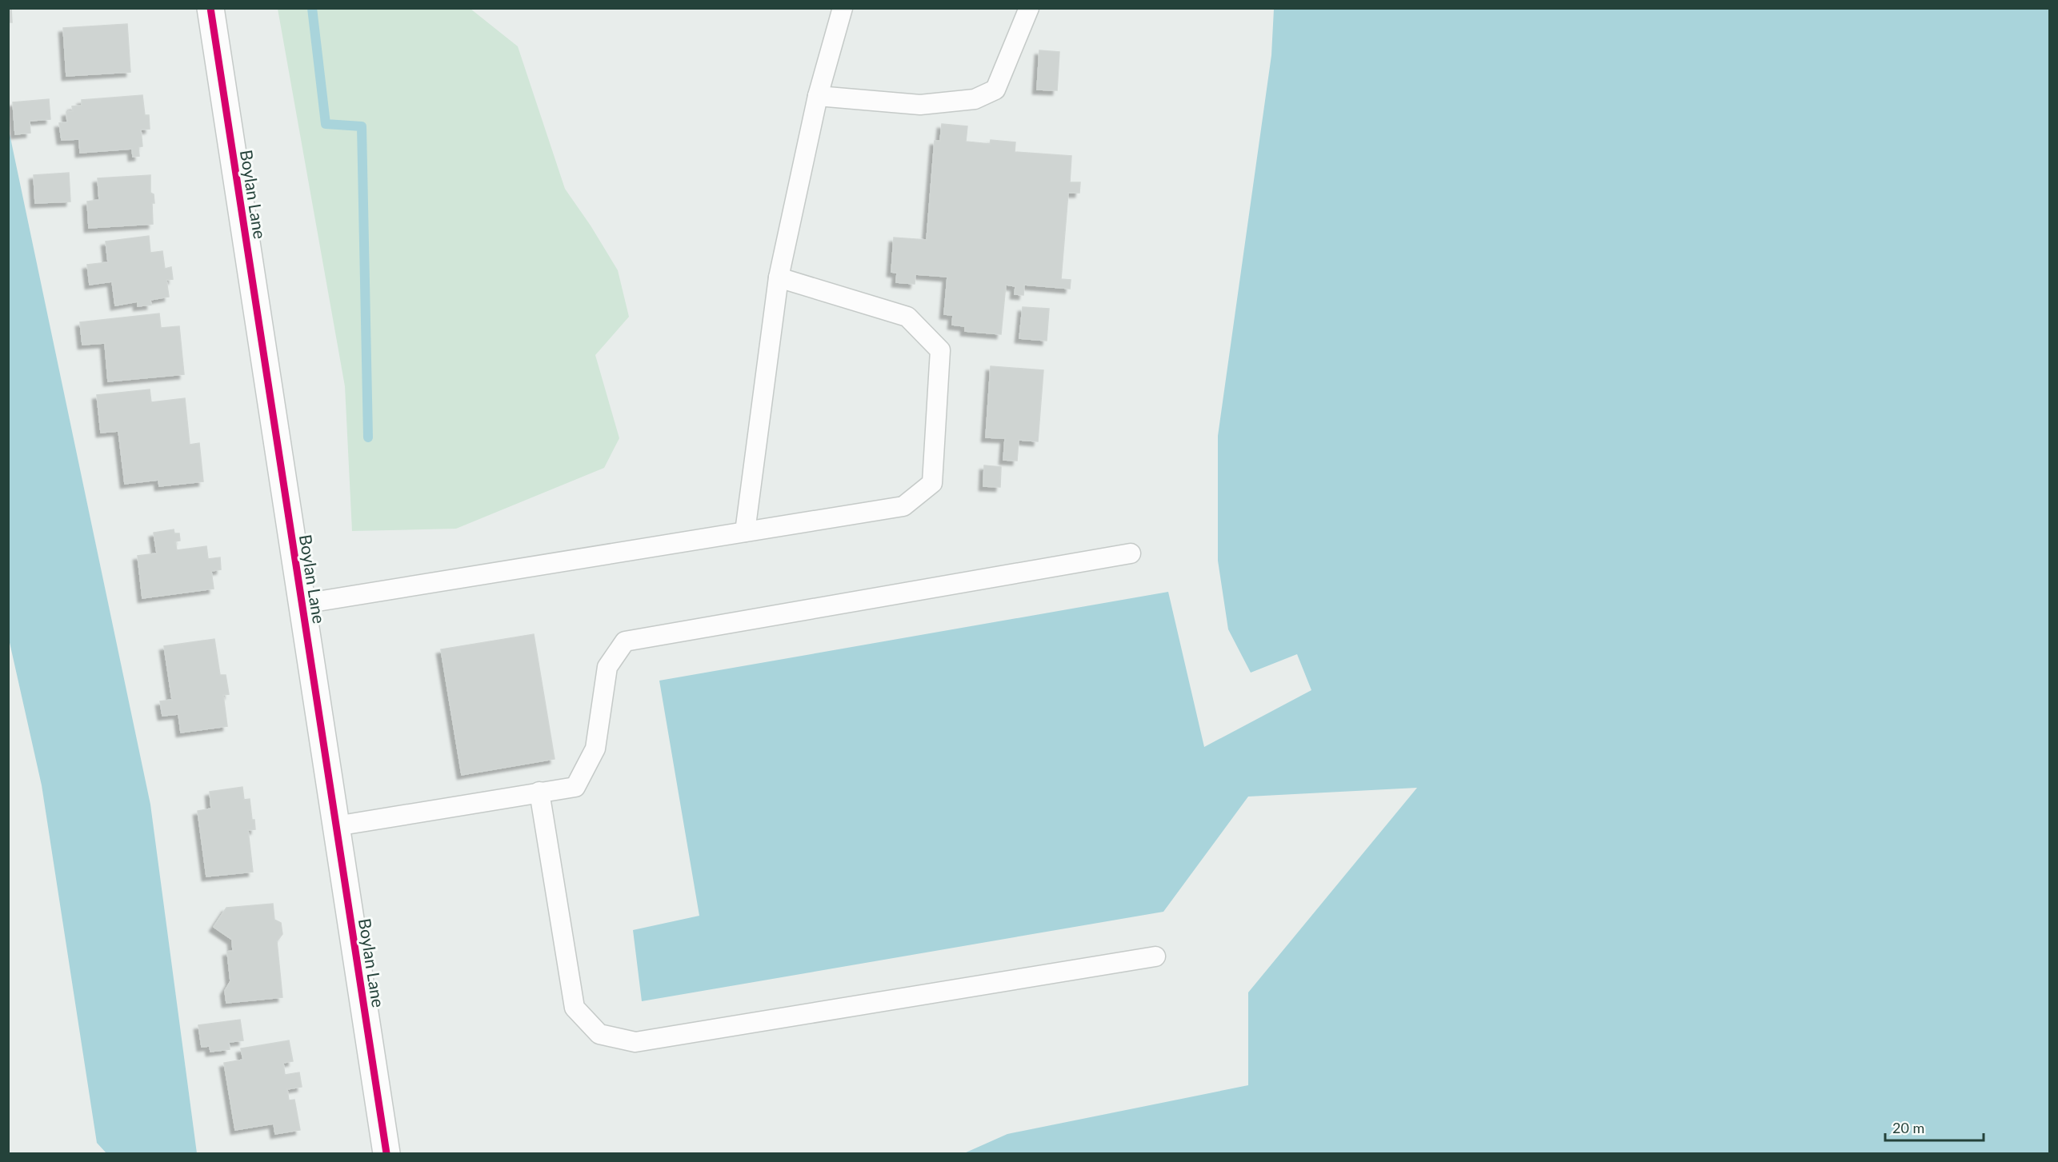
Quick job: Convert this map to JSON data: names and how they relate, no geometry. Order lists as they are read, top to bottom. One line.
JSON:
{"streets":{"street":["Boylan Lane"]},"scale_bar":"20 m"}
